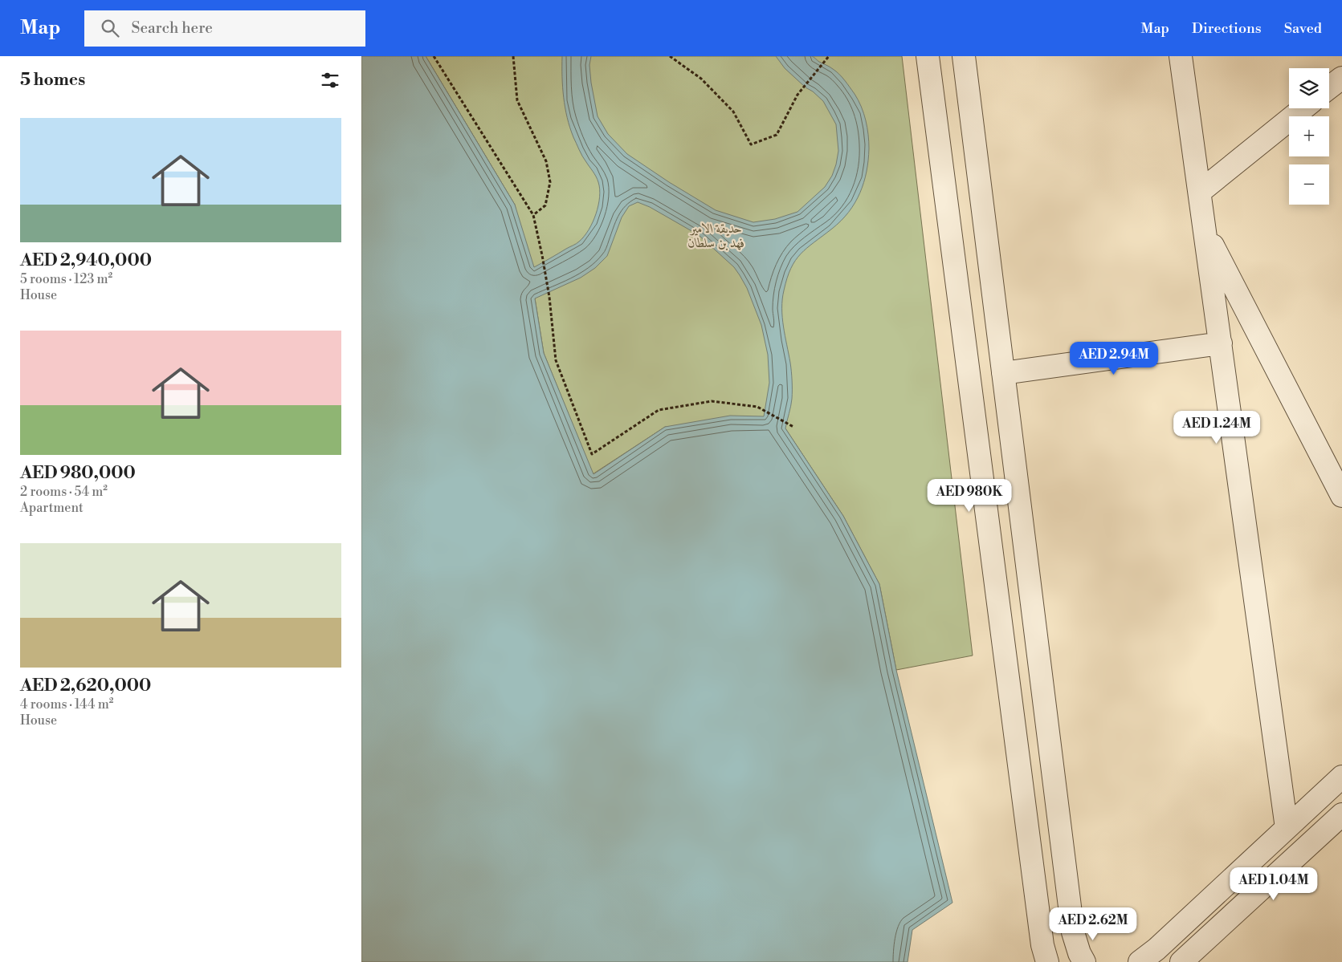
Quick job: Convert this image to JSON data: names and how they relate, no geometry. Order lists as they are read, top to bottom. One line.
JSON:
{"parks":["حديقة الامير فهد بن سلطان"],"page":{"header":"Map","search":"Search here","nav":["Map","Directions","Saved"],"heading":"5 homes","map_buttons":["+","−"],"list":[{"name":"AED 2,940,000","note":"5 rooms · 123 m² · House"},{"name":"AED 980,000","note":"2 rooms · 54 m² · Apartment"},{"name":"AED 2,620,000","note":"4 rooms · 144 m² · House"}],"price":["AED 2.94M","AED 1.24M","AED 980K","AED 1.04M","AED 2.62M"]}}
